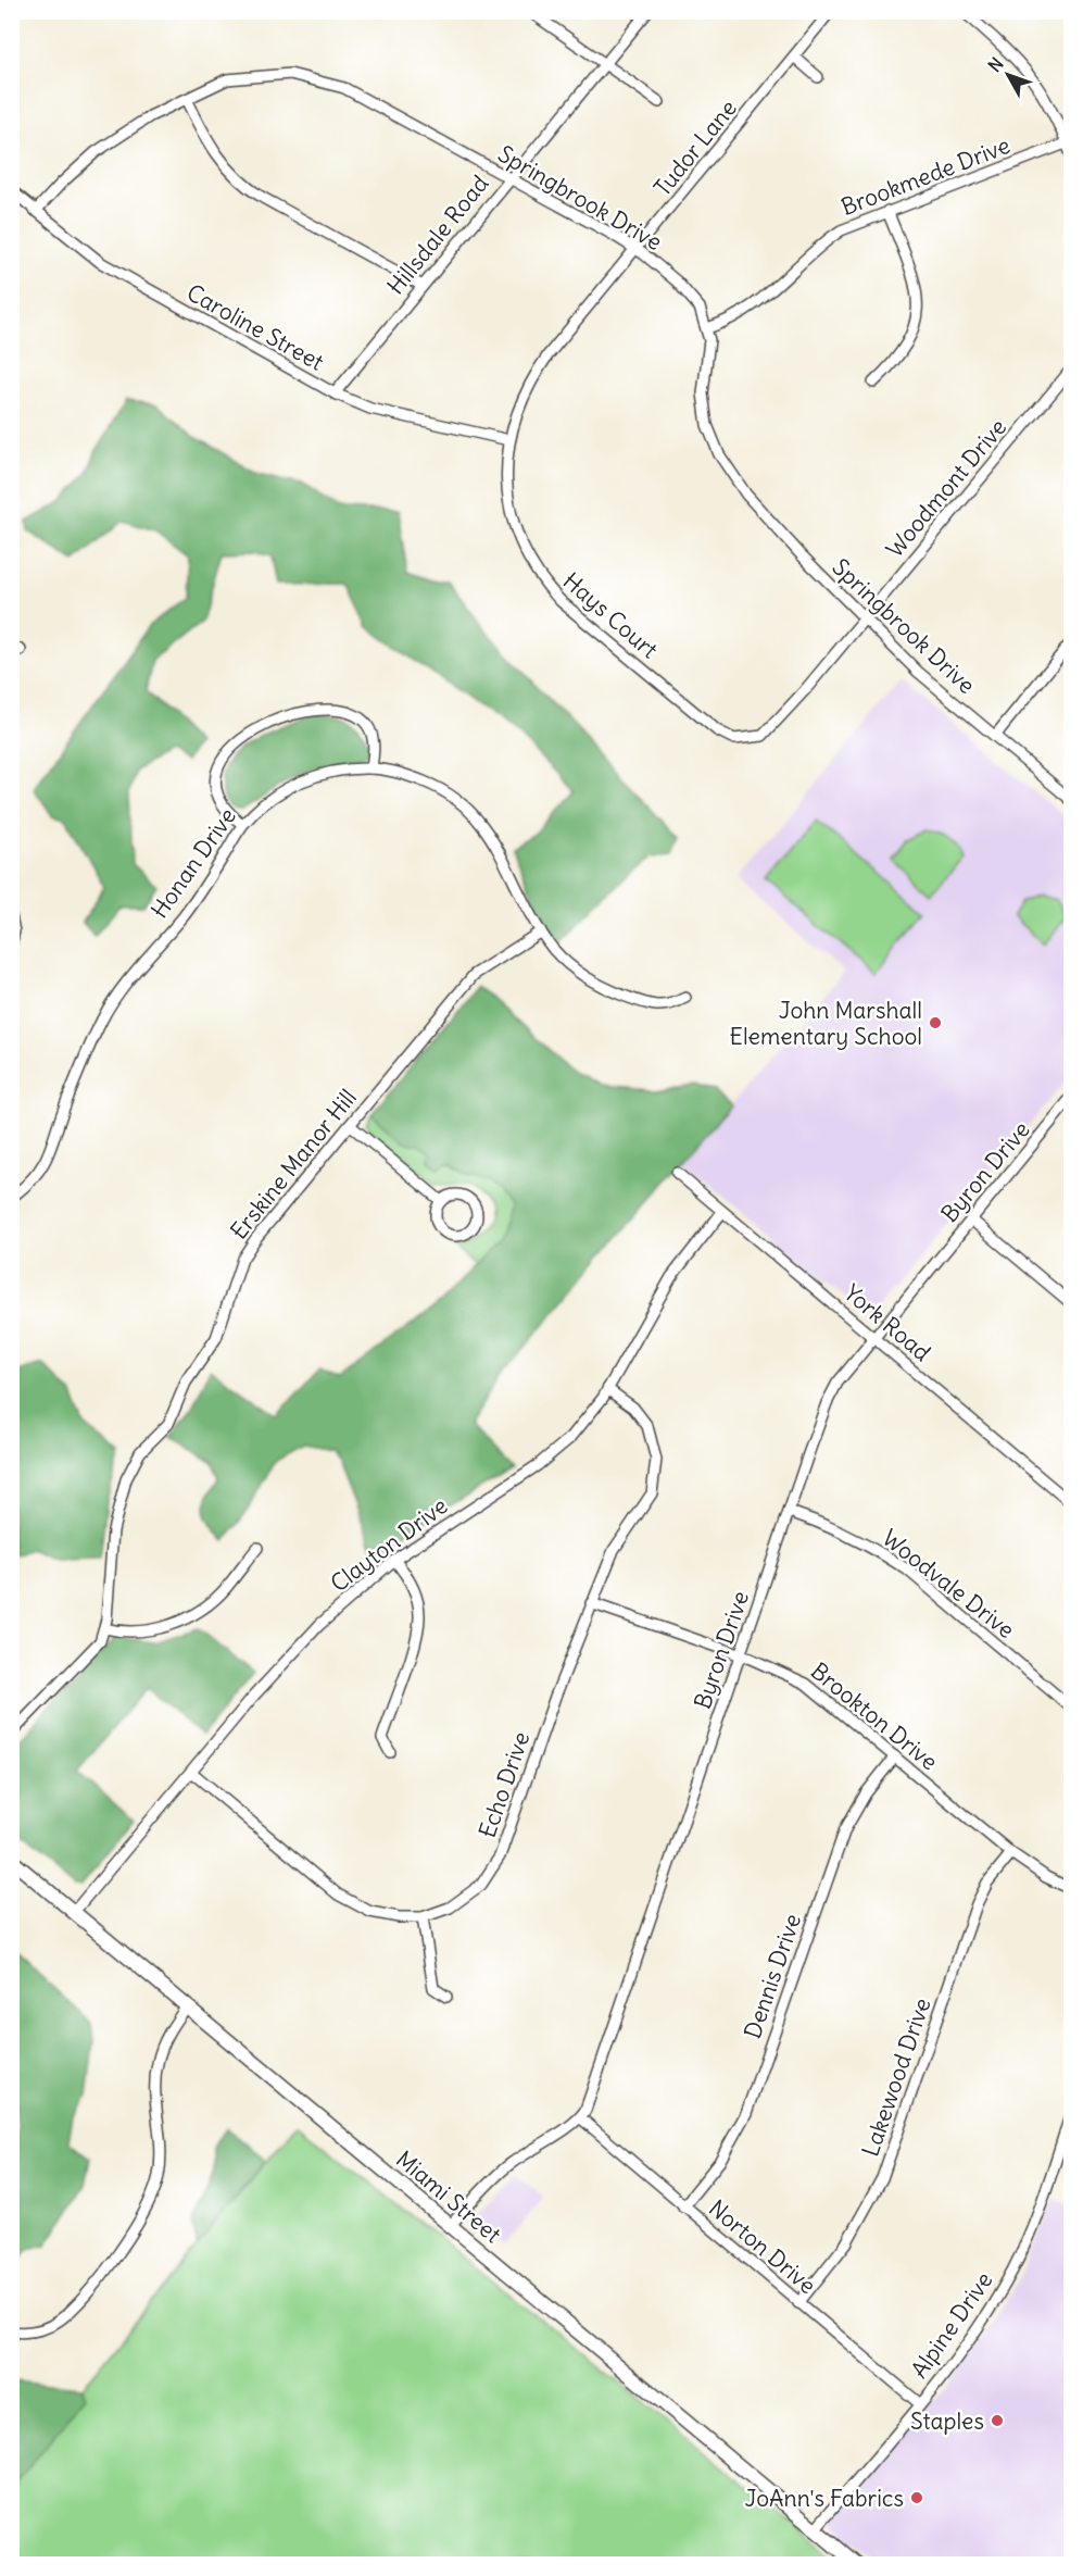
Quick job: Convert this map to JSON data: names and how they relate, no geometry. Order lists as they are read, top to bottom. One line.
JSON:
{"streets":{"street":["Tudor Lane","Brookmede Drive","Springbrook Drive","Hillsdale Road","Caroline Street","Woodmont Drive","Hays Court","Honan Drive","Erskine Manor Hill","Byron Drive","York Road","Clayton Drive","Woodvale Drive","Brookton Drive","Echo Drive","Dennis Drive","Lakewood Drive","Miami Street","Norton Drive","Alpine Drive"]},"crossings":[["Tudor Lane","Springbrook Drive"],["Tudor Lane","Caroline Street"],["Tudor Lane","Hays Court"],["Brookmede Drive","Springbrook Drive"],["Springbrook Drive","Hillsdale Road"],["Springbrook Drive","Caroline Street"],["Springbrook Drive","Woodmont Drive"],["Hillsdale Road","Caroline Street"],["Caroline Street","Hays Court"],["Woodmont Drive","Hays Court"],["Honan Drive","Erskine Manor Hill"],["Byron Drive","York Road"],["Byron Drive","Woodvale Drive"],["Byron Drive","Brookton Drive"],["Byron Drive","Norton Drive"],["York Road","Clayton Drive"],["Clayton Drive","Echo Drive"],["Clayton Drive","Miami Street"],["Brookton Drive","Echo Drive"],["Brookton Drive","Dennis Drive"],["Brookton Drive","Lakewood Drive"],["Dennis Drive","Norton Drive"],["Lakewood Drive","Norton Drive"],["Miami Street","Alpine Drive"],["Norton Drive","Alpine Drive"]],"places":["John Marshall Elementary School","Staples","JoAnn's Fabrics"],"north":"top left"}
